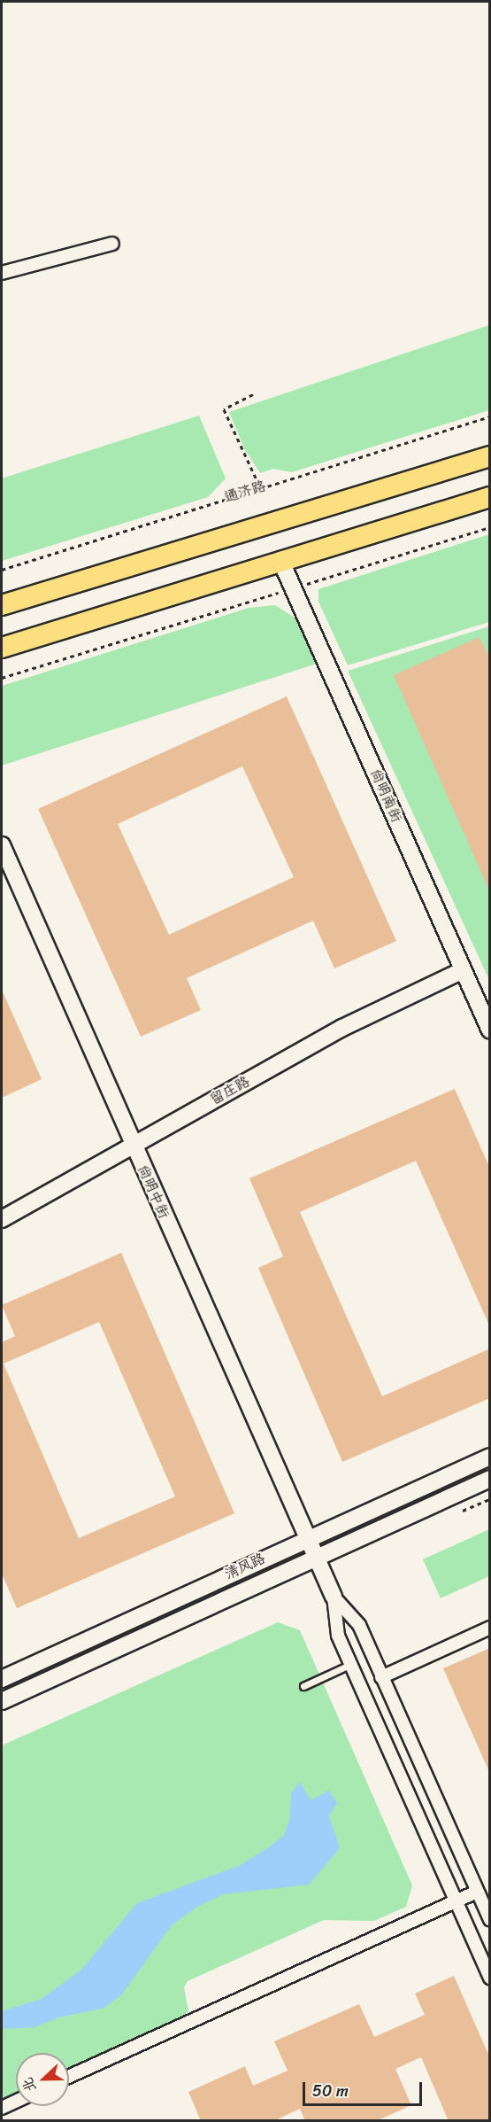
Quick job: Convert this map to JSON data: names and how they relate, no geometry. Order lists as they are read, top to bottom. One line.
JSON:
{"streets":{"street":["尚明南街","留庄路","尚明中街","清风路"],"path":["通济路"]},"crossings":[["尚明南街","留庄路"],["留庄路","尚明中街"],["尚明中街","清风路"]],"scale_bar":"50 m","north":"left"}
